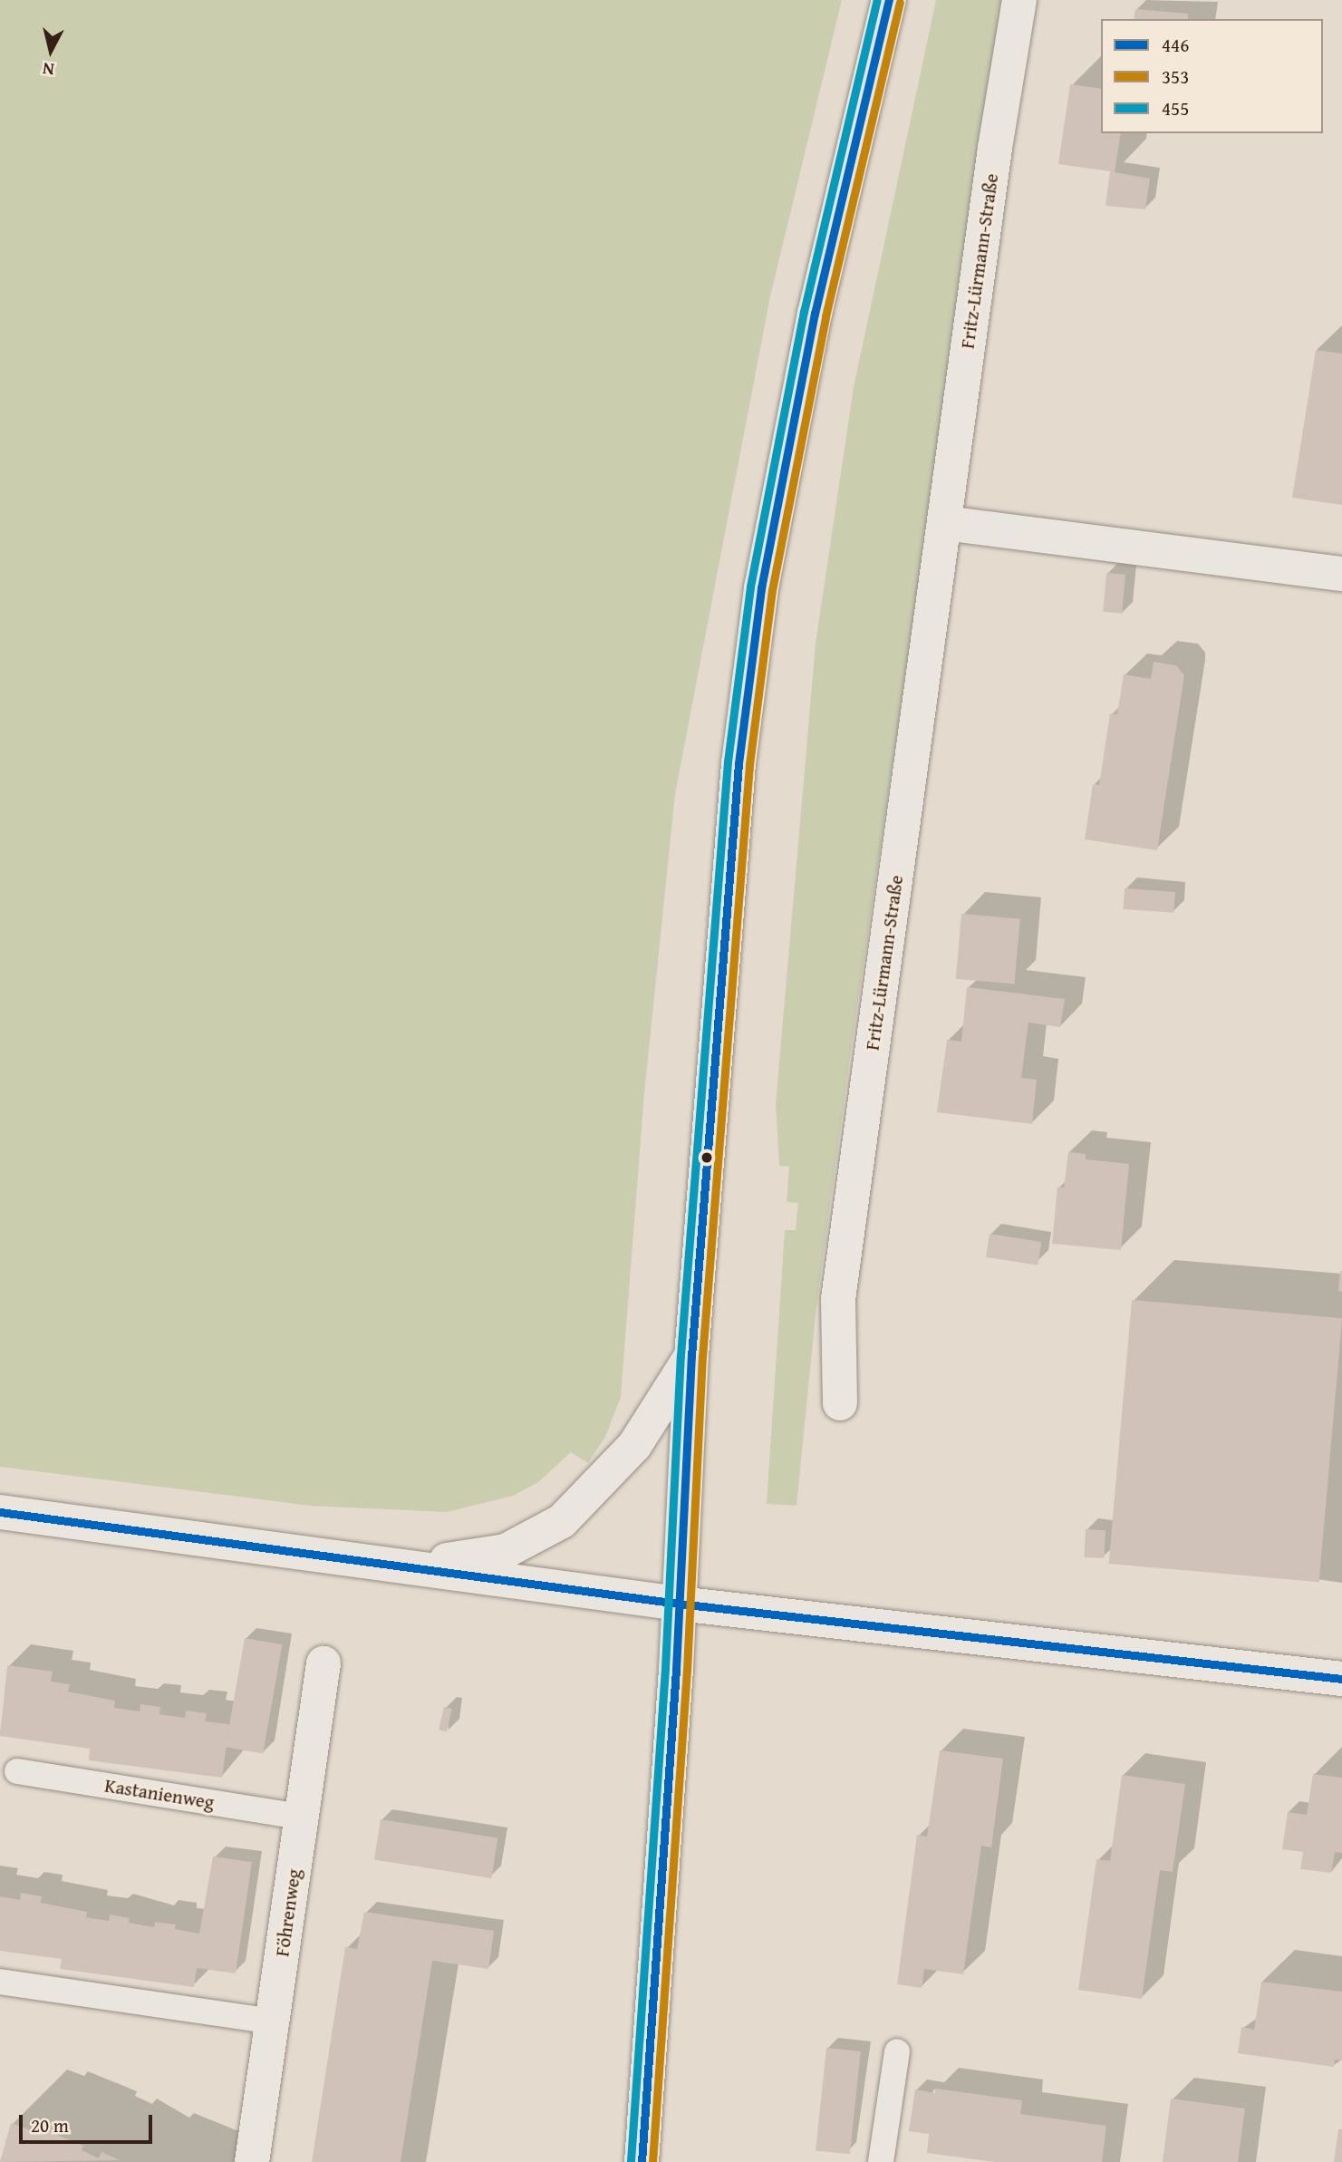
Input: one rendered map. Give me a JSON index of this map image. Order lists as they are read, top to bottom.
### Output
{
  "streets": {
    "main road": ["Fritz-Lürmann-Straße", "Föhrenweg"],
    "lane": ["Kastanienweg"]
  },
  "crossings": [
    ["Kastanienweg", "Föhrenweg"]
  ],
  "lines": ["transit line 446", "transit line 455", "transit line 353"],
  "legend": ["446", "353", "455"],
  "scale_bar": "20 m",
  "north": "bottom"
}
